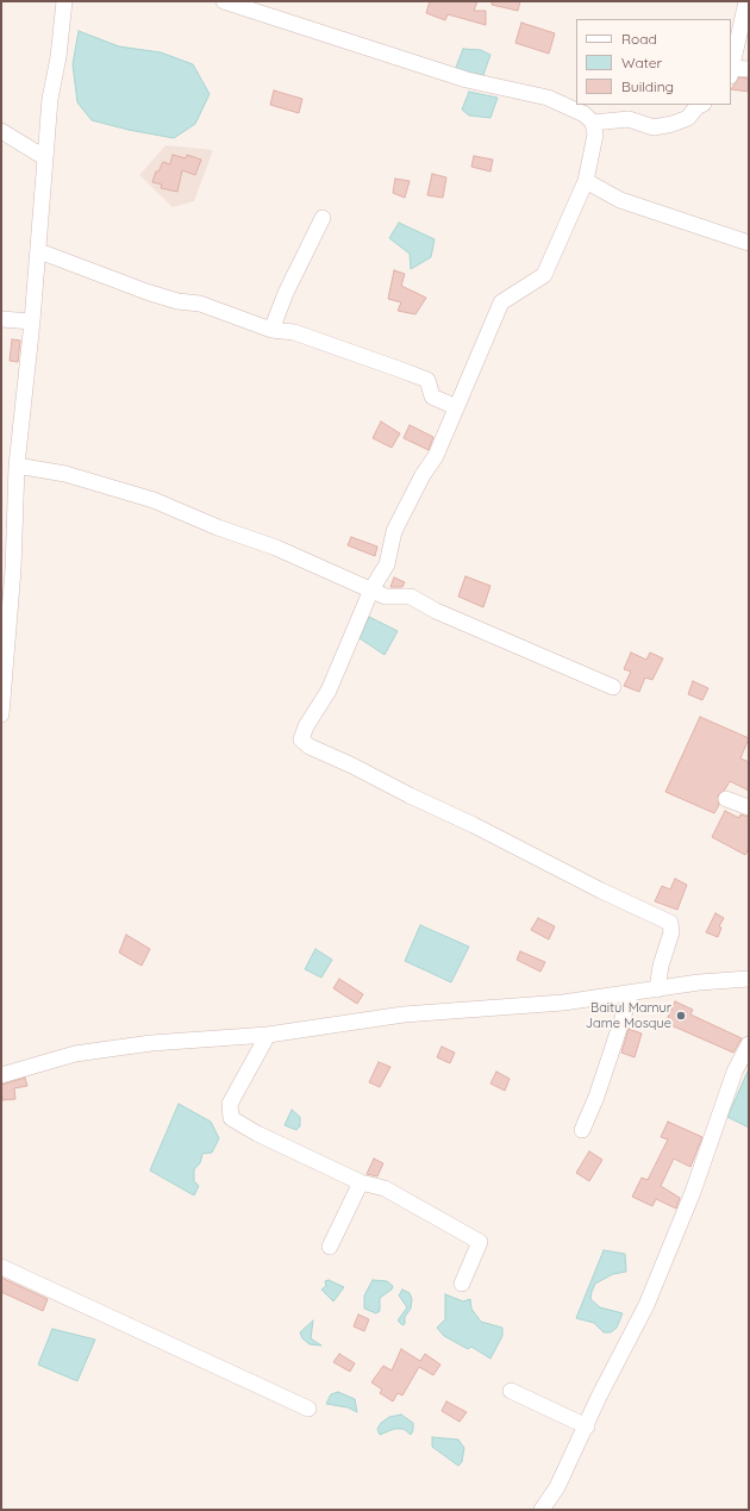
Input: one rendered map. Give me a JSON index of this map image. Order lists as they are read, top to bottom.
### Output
{
  "places": ["Baitul Mamur Jame Mosque"],
  "legend": ["Road", "Water", "Building"]
}
